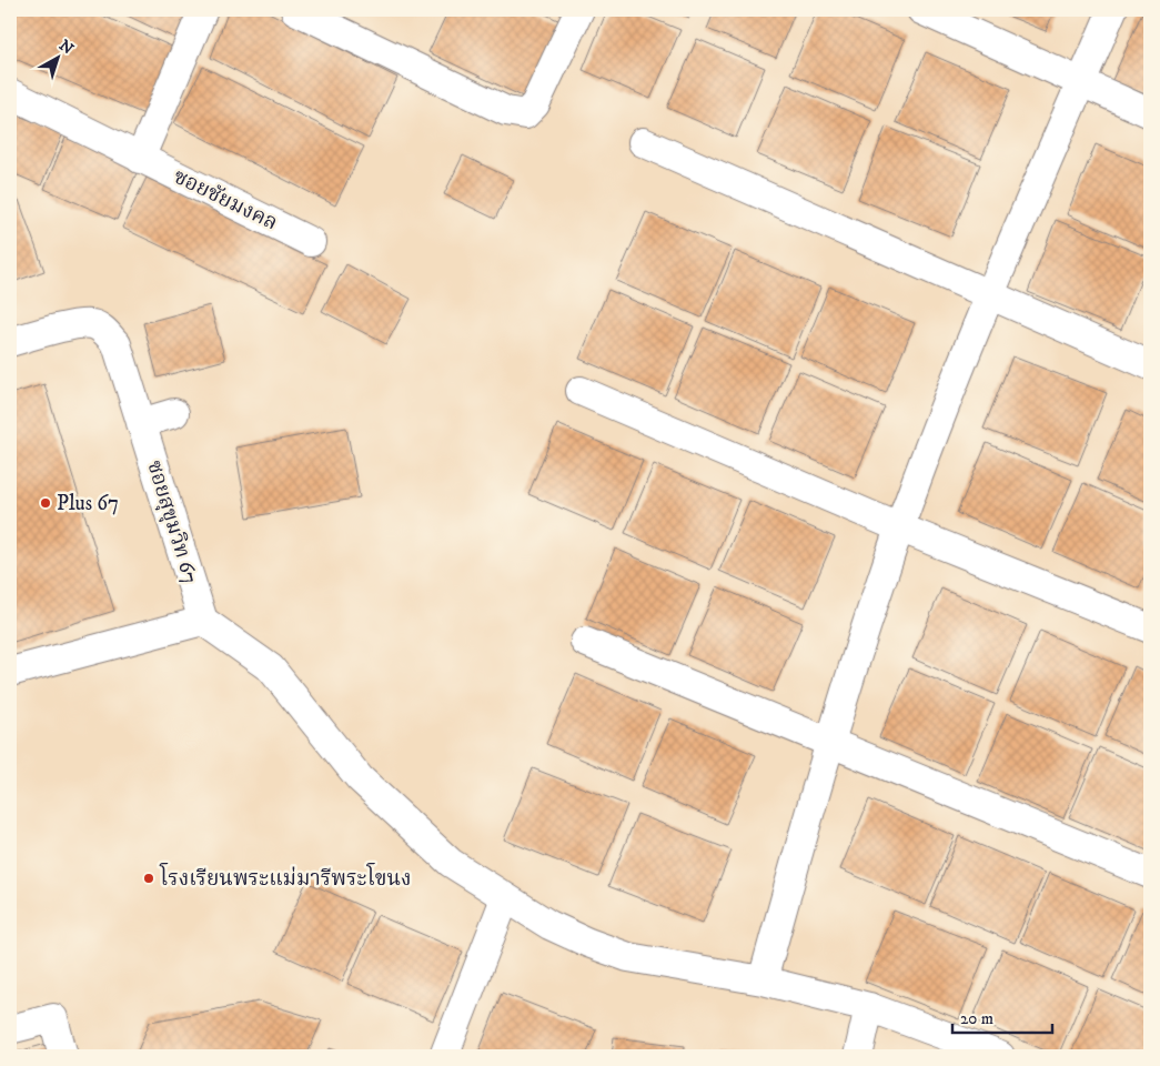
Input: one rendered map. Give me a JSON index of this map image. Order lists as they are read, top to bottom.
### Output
{
  "streets": {
    "street": ["ซอยชัยมงคล", "ซอยสุขุมวิท 67"]
  },
  "places": ["Plus 67", "โรงเรียนพระแม่มารีพระโขนง"],
  "scale_bar": "20 m",
  "north": "top right"
}
